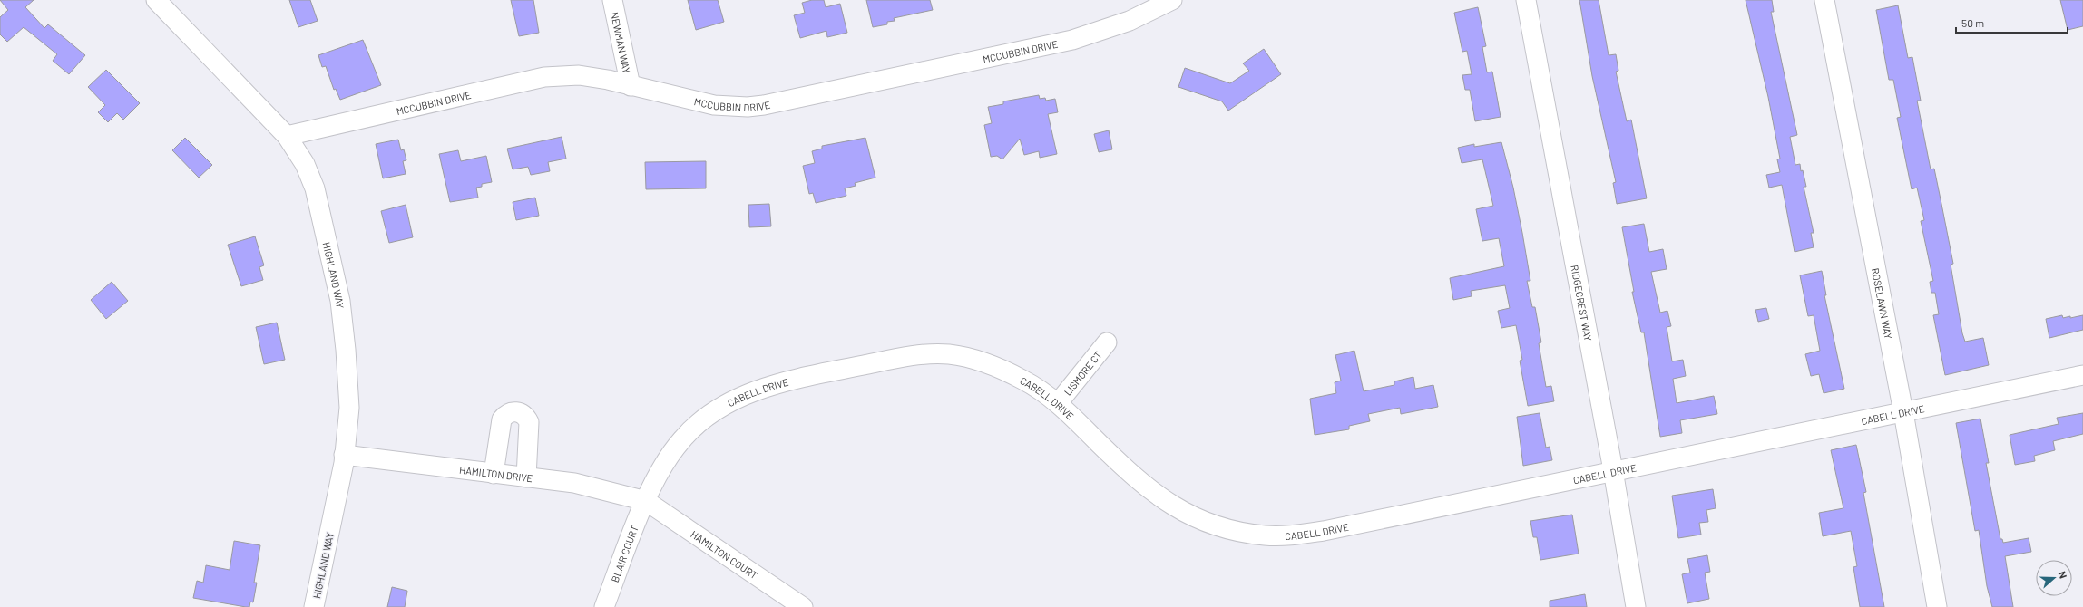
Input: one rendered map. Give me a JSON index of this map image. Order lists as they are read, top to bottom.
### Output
{
  "streets": {
    "street": [
      "NEWMAN WAY",
      "MCCUBBIN DRIVE",
      "HIGHLAND WAY",
      "RIDGECREST WAY",
      "ROSELAWN WAY",
      "LISMORE CT",
      "CABELL DRIVE",
      "HAMILTON DRIVE",
      "BLAIR COURT",
      "HAMILTON COURT"
    ]
  },
  "crossings": [
    ["NEWMAN WAY", "MCCUBBIN DRIVE"],
    ["MCCUBBIN DRIVE", "HIGHLAND WAY"],
    ["HIGHLAND WAY", "HAMILTON DRIVE"],
    ["RIDGECREST WAY", "CABELL DRIVE"],
    ["ROSELAWN WAY", "CABELL DRIVE"],
    ["LISMORE CT", "CABELL DRIVE"],
    ["CABELL DRIVE", "HAMILTON DRIVE"],
    ["CABELL DRIVE", "BLAIR COURT"],
    ["CABELL DRIVE", "HAMILTON COURT"],
    ["HAMILTON DRIVE", "BLAIR COURT"],
    ["HAMILTON DRIVE", "HAMILTON COURT"],
    ["BLAIR COURT", "HAMILTON COURT"]
  ],
  "scale_bar": "50 m",
  "north": "right"
}
